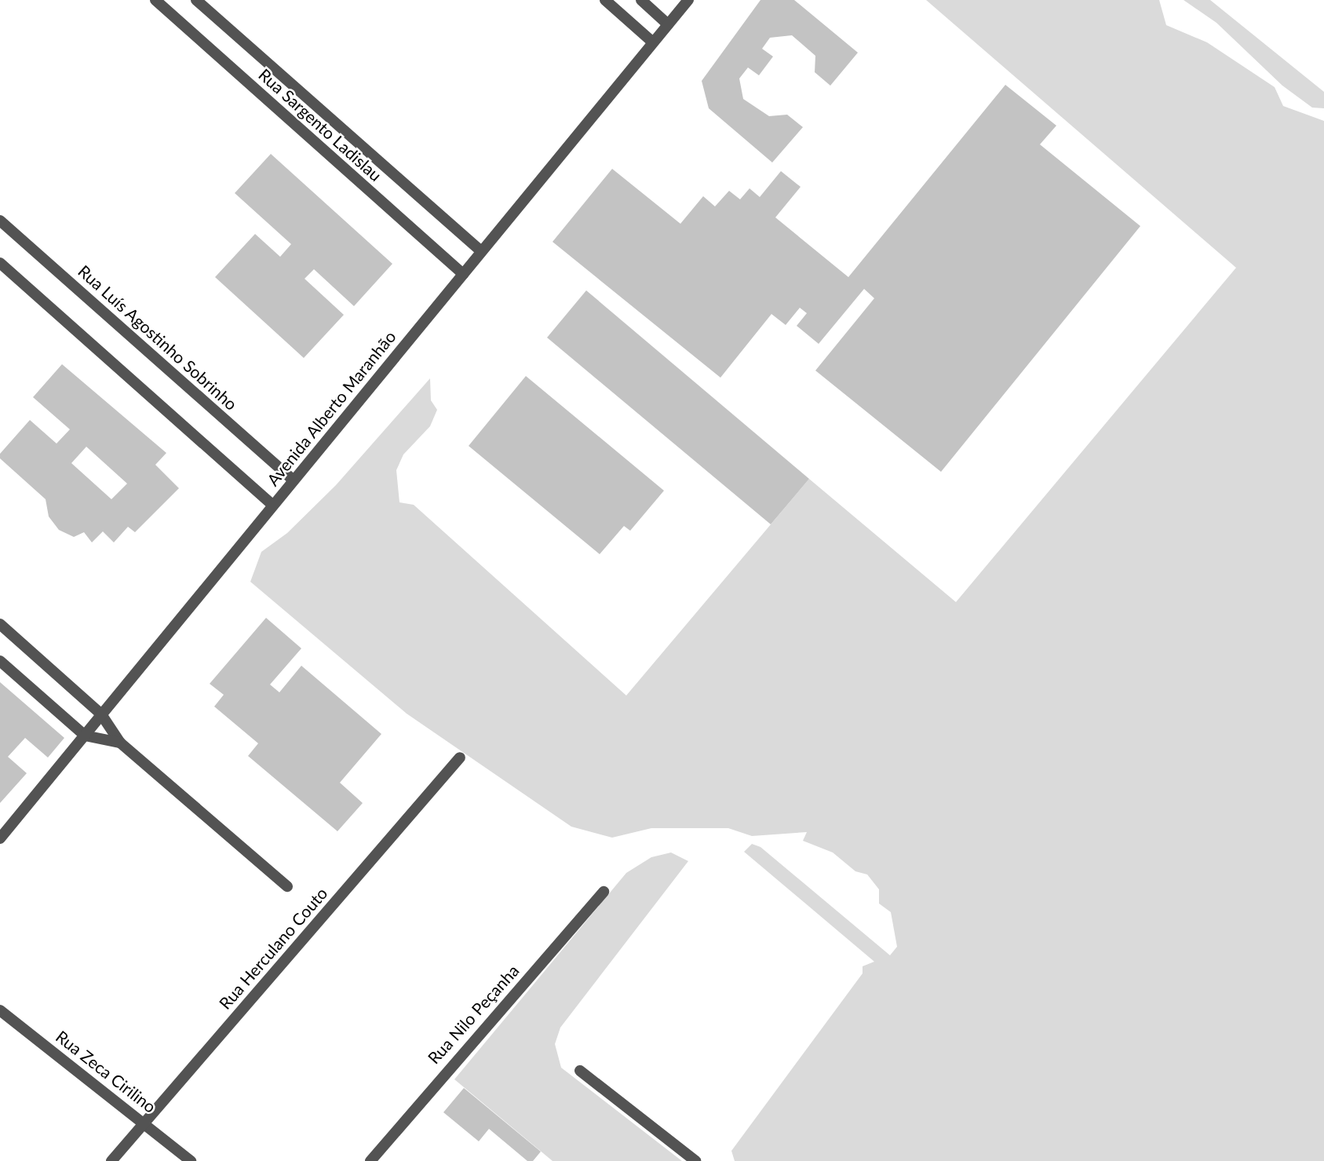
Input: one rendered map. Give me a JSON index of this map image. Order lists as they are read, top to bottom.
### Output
{
  "streets": {
    "street": [
      "Rua Sargento Ladislau",
      "Rua Luís Agostinho Sobrinho",
      "Avenida Alberto Maranhão",
      "Rua Herculano Couto",
      "Rua Nilo Peçanha",
      "Rua Zeca Cirilino"
    ]
  },
  "crossings": [
    ["Rua Sargento Ladislau", "Avenida Alberto Maranhão"],
    ["Rua Luís Agostinho Sobrinho", "Avenida Alberto Maranhão"],
    ["Rua Herculano Couto", "Rua Zeca Cirilino"]
  ]
}
